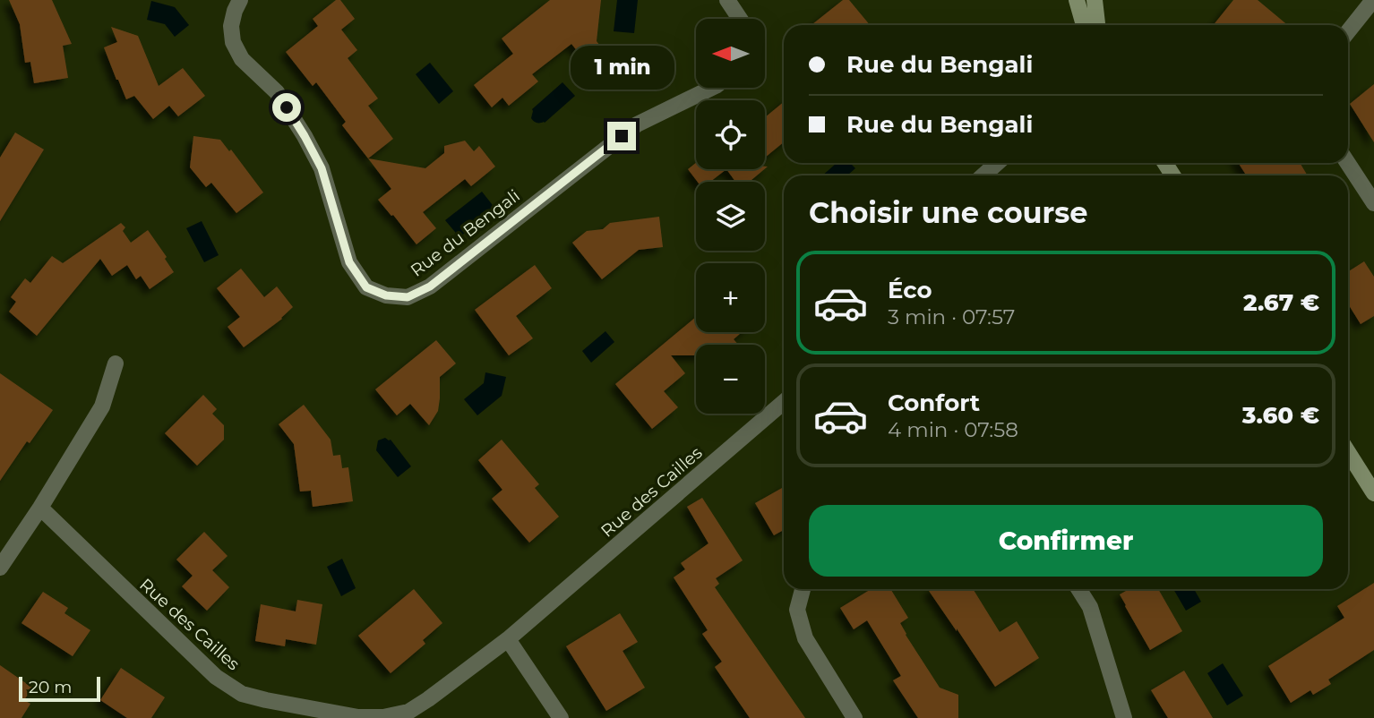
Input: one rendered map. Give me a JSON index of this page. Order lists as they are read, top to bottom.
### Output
{
  "streets": {
    "street": ["Rue du Bengali", "Rue des Cailles"]
  },
  "scale_bar": "20 m",
  "north": "left",
  "page": {
    "map_buttons": ["+", "−"],
    "banner": ["Rue du Bengali", "Rue du Bengali"],
    "bubble": "1 min",
    "heading": "Choisir une course",
    "list": [
      {
        "name": "Éco",
        "note": "3 min · 07:57",
        "value": "2.67 €"
      },
      {
        "name": "Confort",
        "note": "4 min · 07:58",
        "value": "3.60 €"
      }
    ],
    "buttons": "Confirmer",
    "scale": "20 m"
  }
}
